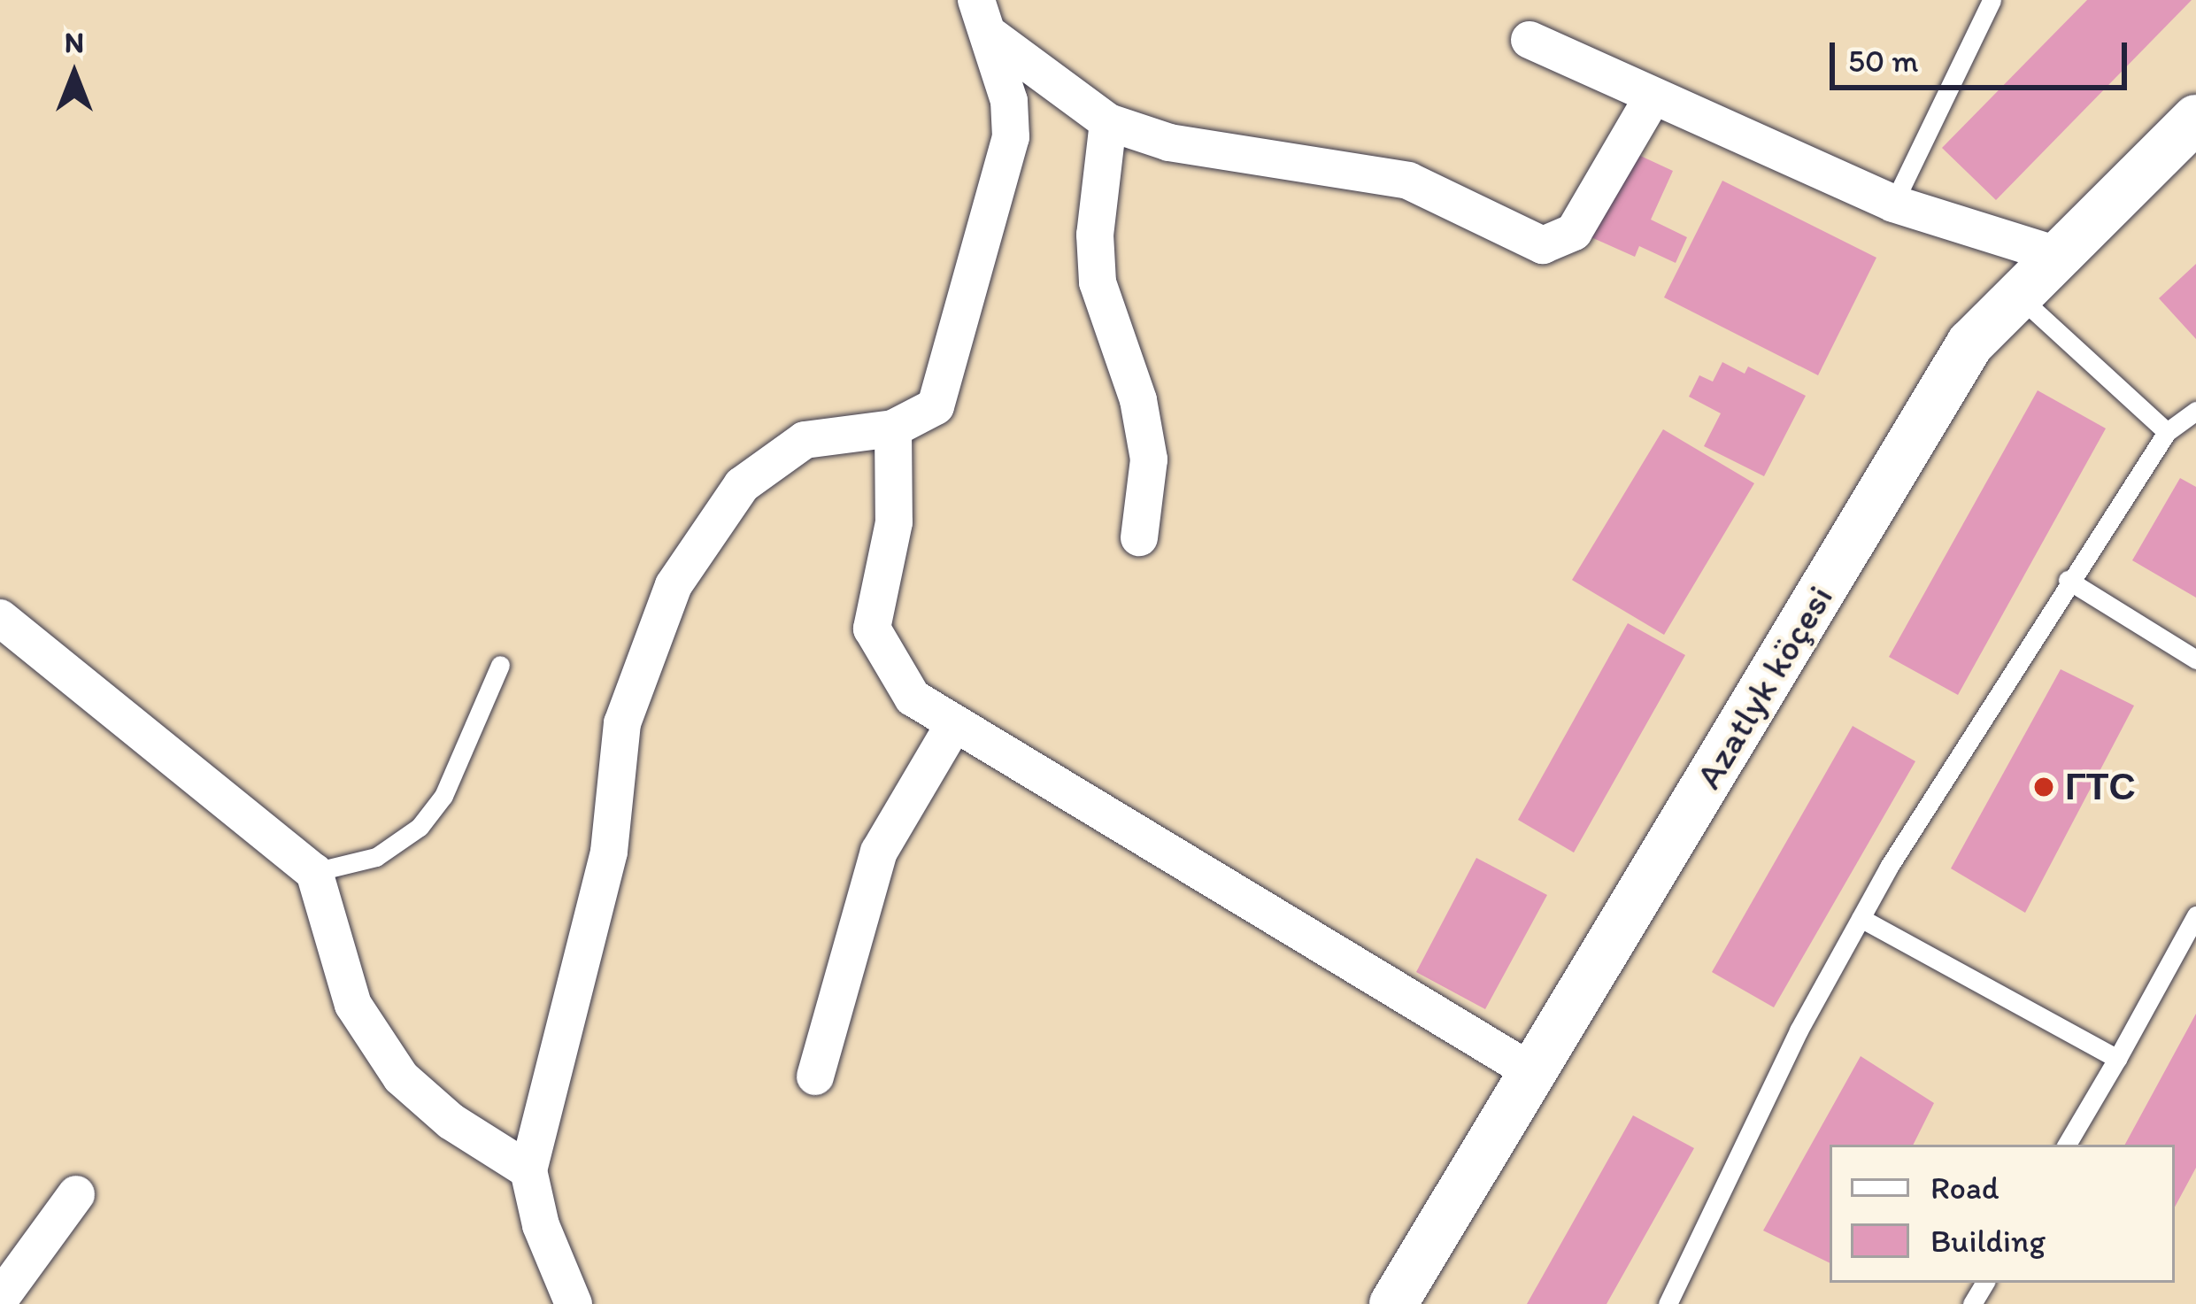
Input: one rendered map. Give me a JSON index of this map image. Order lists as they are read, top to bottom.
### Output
{
  "streets": {
    "street": ["Azatlyk köçesi"]
  },
  "places": ["ГТС"],
  "legend": ["Road", "Building"],
  "scale_bar": "50 m",
  "north": "top"
}
